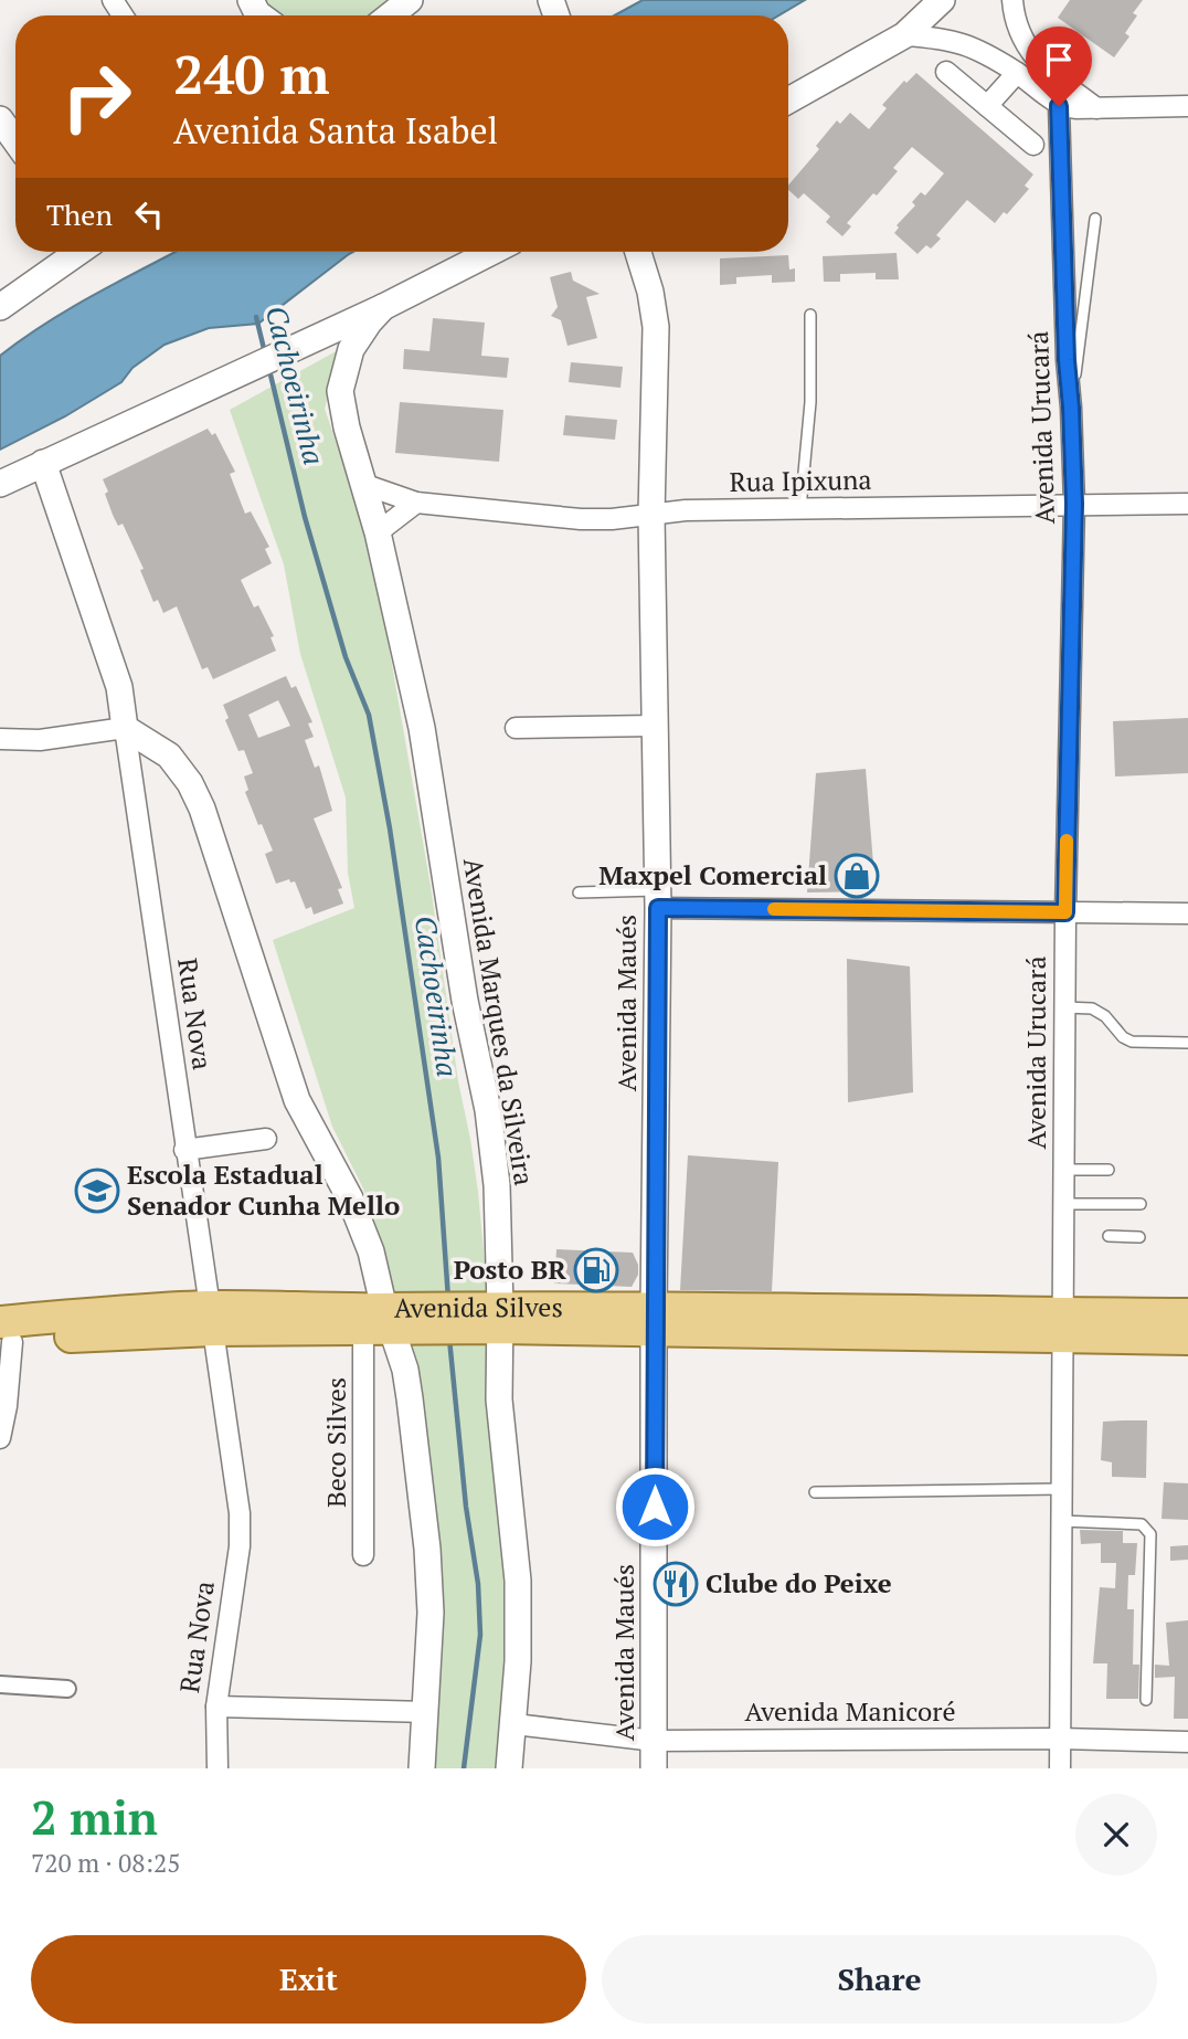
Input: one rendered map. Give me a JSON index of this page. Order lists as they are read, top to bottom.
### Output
{
  "streets": {
    "main road": ["Avenida Silves"],
    "street": [
      "Avenida Urucará",
      "Rua Ipixuna",
      "Avenida Maués",
      "Rua Nova",
      "Avenida Marques da Silveira",
      "Beco Silves",
      "Avenida Manicoré"
    ]
  },
  "crossings": [
    ["Avenida Urucará", "Rua Ipixuna"],
    ["Avenida Urucará", "Avenida Silves"],
    ["Avenida Urucará", "Avenida Manicoré"],
    ["Rua Ipixuna", "Avenida Maués"],
    ["Rua Ipixuna", "Avenida Marques da Silveira"],
    ["Avenida Maués", "Avenida Silves"],
    ["Avenida Maués", "Avenida Manicoré"],
    ["Rua Nova", "Avenida Silves"],
    ["Avenida Marques da Silveira", "Avenida Silves"],
    ["Avenida Marques da Silveira", "Avenida Manicoré"],
    ["Avenida Silves", "Beco Silves"]
  ],
  "water": ["Cachoeirinha"],
  "places": {
    "shop": ["Maxpel Comercial"],
    "school or university": ["Escola Estadual Senador Cunha Mello"],
    "fuel station": ["Posto BR"],
    "restaurant": ["Clube do Peixe"]
  },
  "page": {
    "turn": ["240 m", "Avenida Santa Isabel"],
    "then": "Then",
    "heading": ["2 min", "720 m · 08:25"],
    "buttons": ["Exit", "Share"]
  }
}
